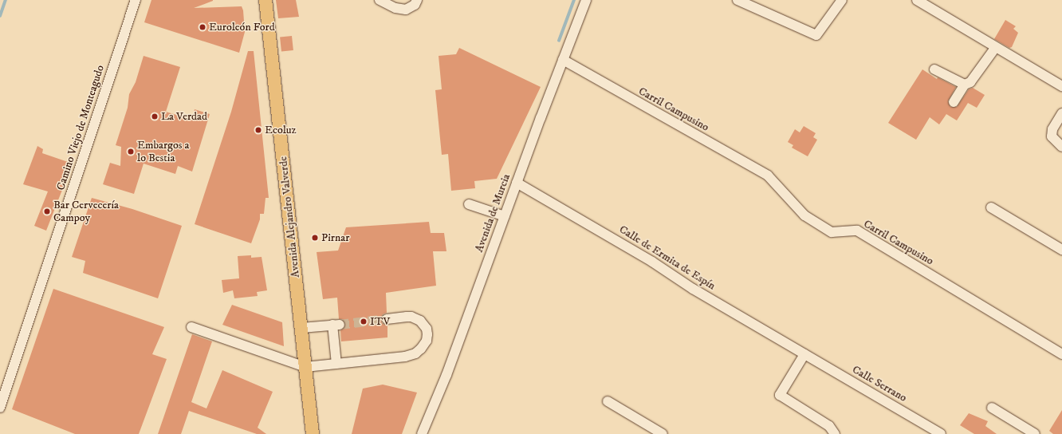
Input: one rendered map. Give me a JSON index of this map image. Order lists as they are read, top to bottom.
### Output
{
  "streets": {
    "main road": ["Avenida Alejandro Valverde"],
    "street": [
      "Carril Campusino",
      "Camino Viejo de Monteagudo",
      "Avenida de Murcia",
      "Calle de Ermita de Espín",
      "Calle Serrano"
    ]
  },
  "crossings": [
    ["Carril Campusino", "Avenida de Murcia"],
    ["Avenida de Murcia", "Calle de Ermita de Espín"],
    ["Calle de Ermita de Espín", "Calle Serrano"]
  ],
  "places": [
    "Euroleón Ford",
    "La Verdad",
    "Ecoluz",
    "Embargos a lo Bestia",
    "Bar Cervecería Campoy",
    "Pirnar",
    "ITV"
  ]
}
